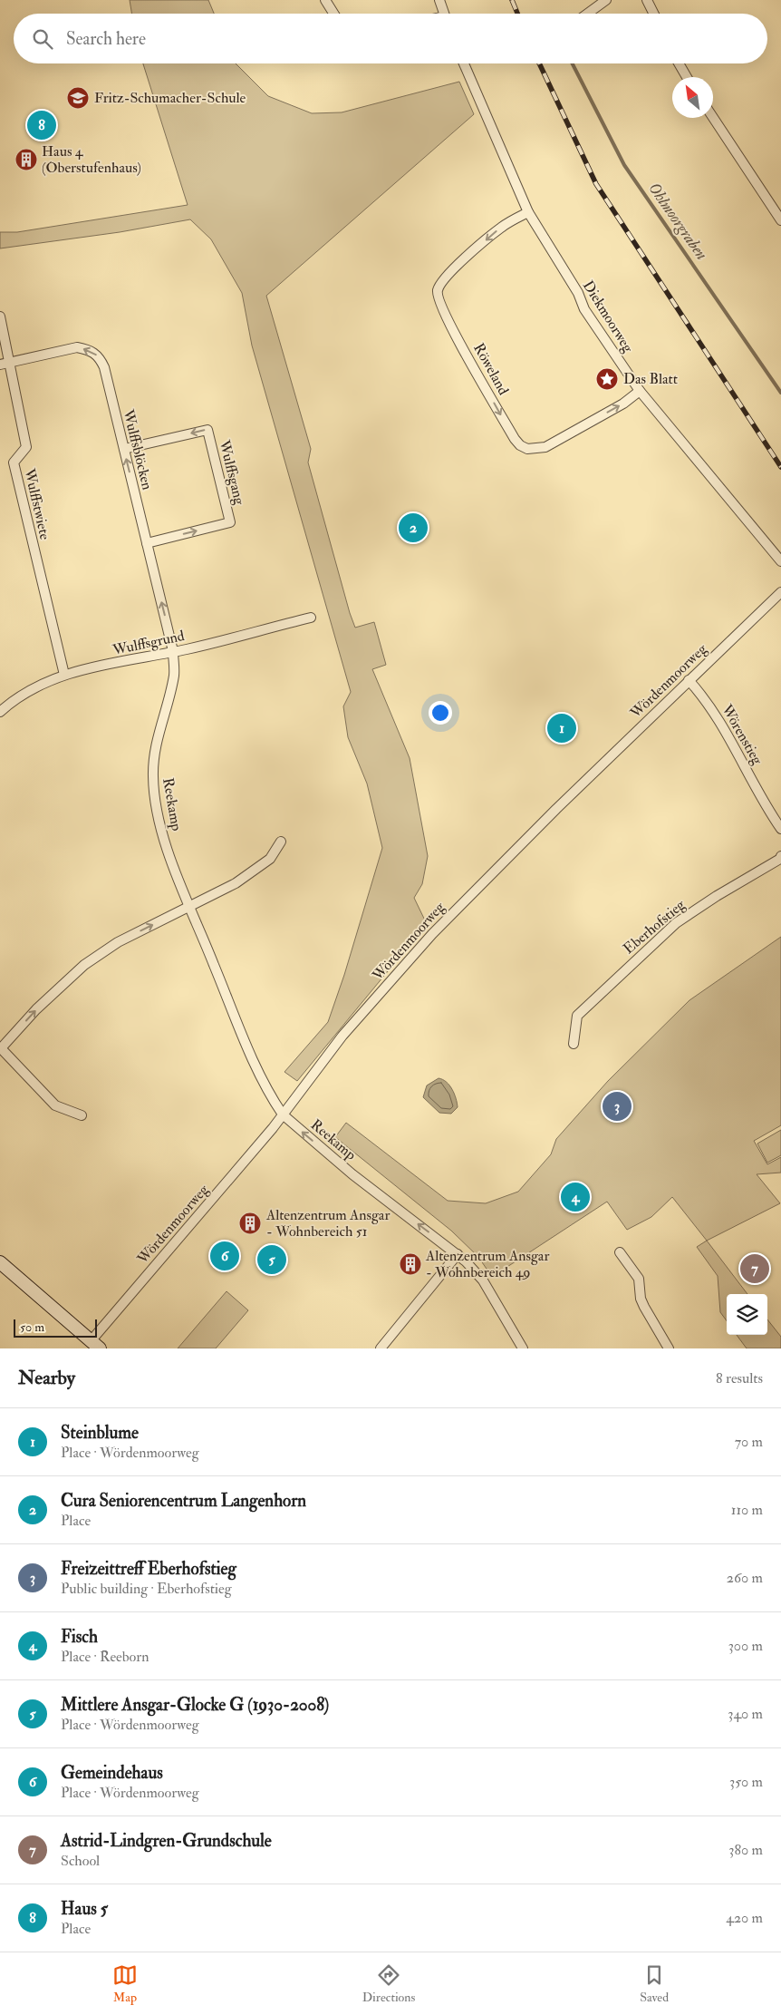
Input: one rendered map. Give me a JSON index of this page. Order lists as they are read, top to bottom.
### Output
{
  "streets": {
    "street": [
      "Diekmoorweg",
      "Röweland",
      "Wulffsblöcken",
      "Wulffsgang",
      "Wulffstwiete",
      "Wulffsgrund",
      "Wördenmoorweg",
      "Wörenstieg",
      "Reekamp",
      "Eberhofstieg"
    ]
  },
  "crossings": [
    ["Diekmoorweg", "Röweland"],
    ["Wulffsblöcken", "Wulffsgang"],
    ["Wulffsblöcken", "Wulffstwiete"],
    ["Wulffsblöcken", "Wulffsgrund"],
    ["Wulffsblöcken", "Reekamp"],
    ["Wulffstwiete", "Wulffsgrund"],
    ["Wulffsgrund", "Reekamp"],
    ["Wördenmoorweg", "Wörenstieg"],
    ["Wördenmoorweg", "Reekamp"]
  ],
  "one_way": ["Wulffsblöcken"],
  "water": ["Ohlmoorgraben"],
  "places": {
    "school or university": ["Fritz-Schumacher-Schule"],
    "building": ["Haus 4 (Oberstufenhaus)", "Altenzentrum Ansgar - Wohnbereich 51", "Altenzentrum Ansgar - Wohnbereich 49"],
    "place": ["Das Blatt"]
  },
  "scale_bar": "50 m",
  "north": "top left",
  "page": {
    "search": "Search here",
    "pins": [
      "8",
      "2",
      "1",
      "3",
      "4",
      "6",
      "5",
      "7"
    ],
    "scale": "50 m",
    "heading": ["Nearby", "8 results"],
    "list": [
      {
        "mark": "1",
        "name": "Steinblume",
        "note": "Place · Wördenmoorweg",
        "value": "70 m"
      },
      {
        "mark": "2",
        "name": "Cura Seniorencentrum Langenhorn",
        "note": "Place",
        "value": "110 m"
      },
      {
        "mark": "3",
        "name": "Freizeittreff Eberhofstieg",
        "note": "Public building · Eberhofstieg",
        "value": "260 m"
      },
      {
        "mark": "4",
        "name": "Fisch",
        "note": "Place · Reeborn",
        "value": "300 m"
      },
      {
        "mark": "5",
        "name": "Mittlere Ansgar-Glocke G (1930-2008)",
        "note": "Place · Wördenmoorweg",
        "value": "340 m"
      },
      {
        "mark": "6",
        "name": "Gemeindehaus",
        "note": "Place · Wördenmoorweg",
        "value": "350 m"
      },
      {
        "mark": "7",
        "name": "Astrid-Lindgren-Grundschule",
        "note": "School",
        "value": "380 m"
      },
      {
        "mark": "8",
        "name": "Haus 5",
        "note": "Place",
        "value": "420 m"
      }
    ],
    "nav": ["Map", "Directions", "Saved"]
  }
}
